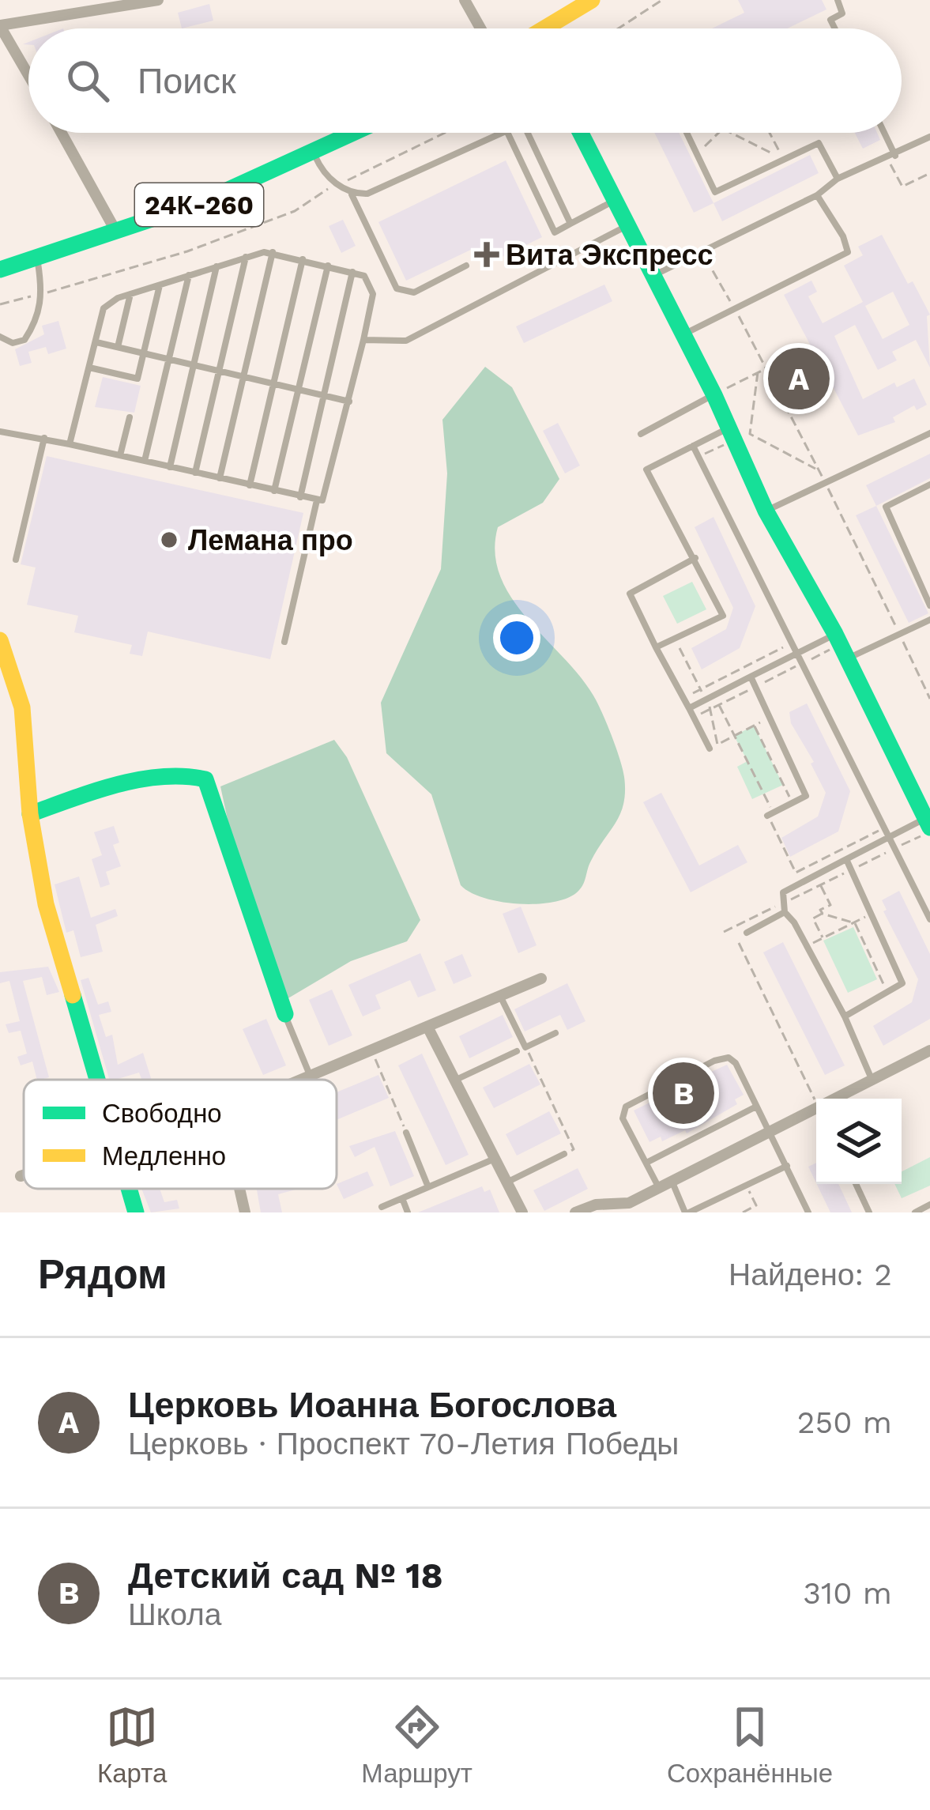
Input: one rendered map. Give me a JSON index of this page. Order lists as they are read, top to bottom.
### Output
{
  "streets": {
    "street": ["24К-260"]
  },
  "places": {
    "health": ["Вита Экспресс"],
    "other": ["Лемана про"]
  },
  "legend": ["Свободно", "Медленно"],
  "page": {
    "search": "Поиск",
    "pins": ["A", "B"],
    "heading": ["Рядом", "Найдено: 2"],
    "list": [
      {
        "mark": "A",
        "name": "Церковь Иоанна Богослова",
        "note": "Церковь · Проспект 70-Летия Победы",
        "value": "250 m"
      },
      {
        "mark": "B",
        "name": "Детский сад № 18",
        "note": "Школа",
        "value": "310 m"
      }
    ],
    "nav": ["Карта", "Маршрут", "Сохранённые"]
  }
}
